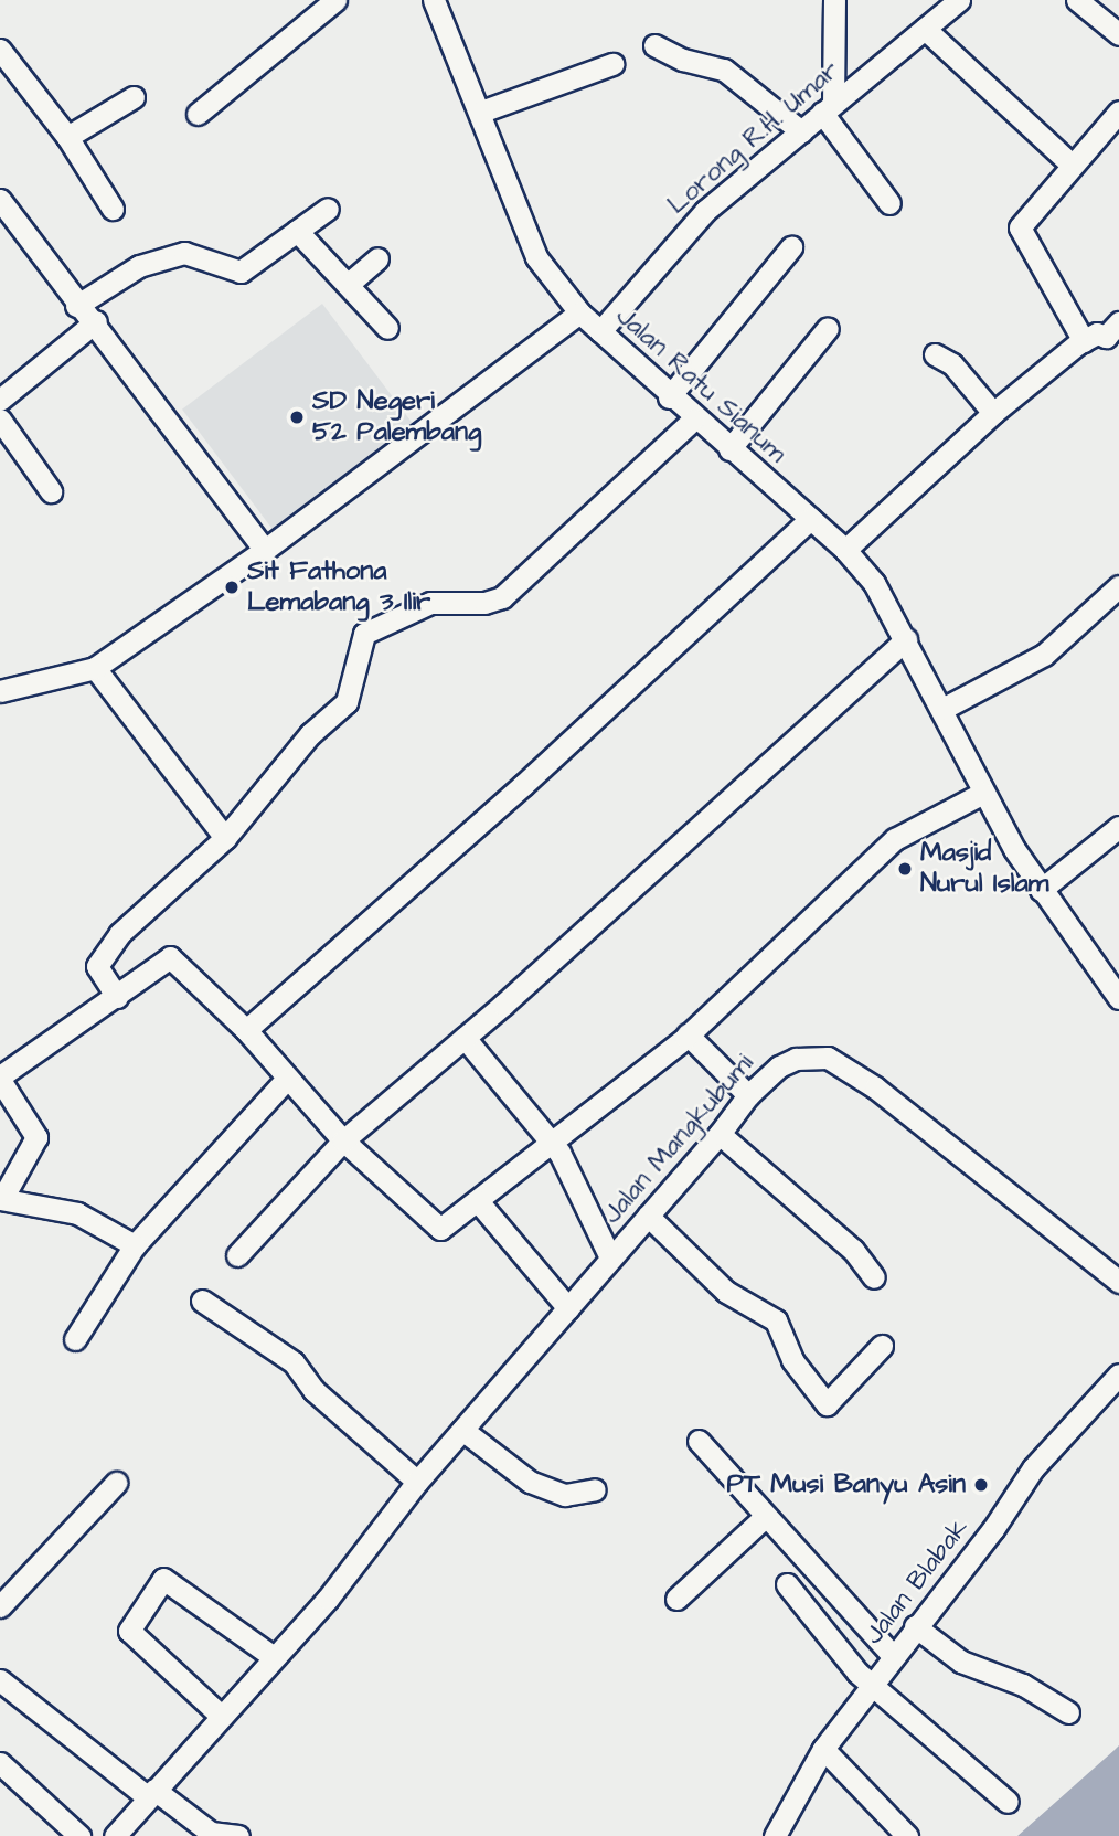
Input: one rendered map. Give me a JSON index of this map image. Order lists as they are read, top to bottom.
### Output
{
  "streets": {
    "street": [
      "Lorong R.H. Umar",
      "Jalan Ratu Sianum",
      "Jalan Mangkubumi",
      "Jalan Blabak"
    ]
  },
  "crossings": [
    ["Lorong R.H. Umar", "Jalan Ratu Sianum"]
  ],
  "places": [
    "SD Negeri 52 Palembang",
    "Sit Fathona Lemabang 3 Ilir",
    "Masjid Nurul Islam",
    "PT Musi Banyu Asin"
  ]
}
